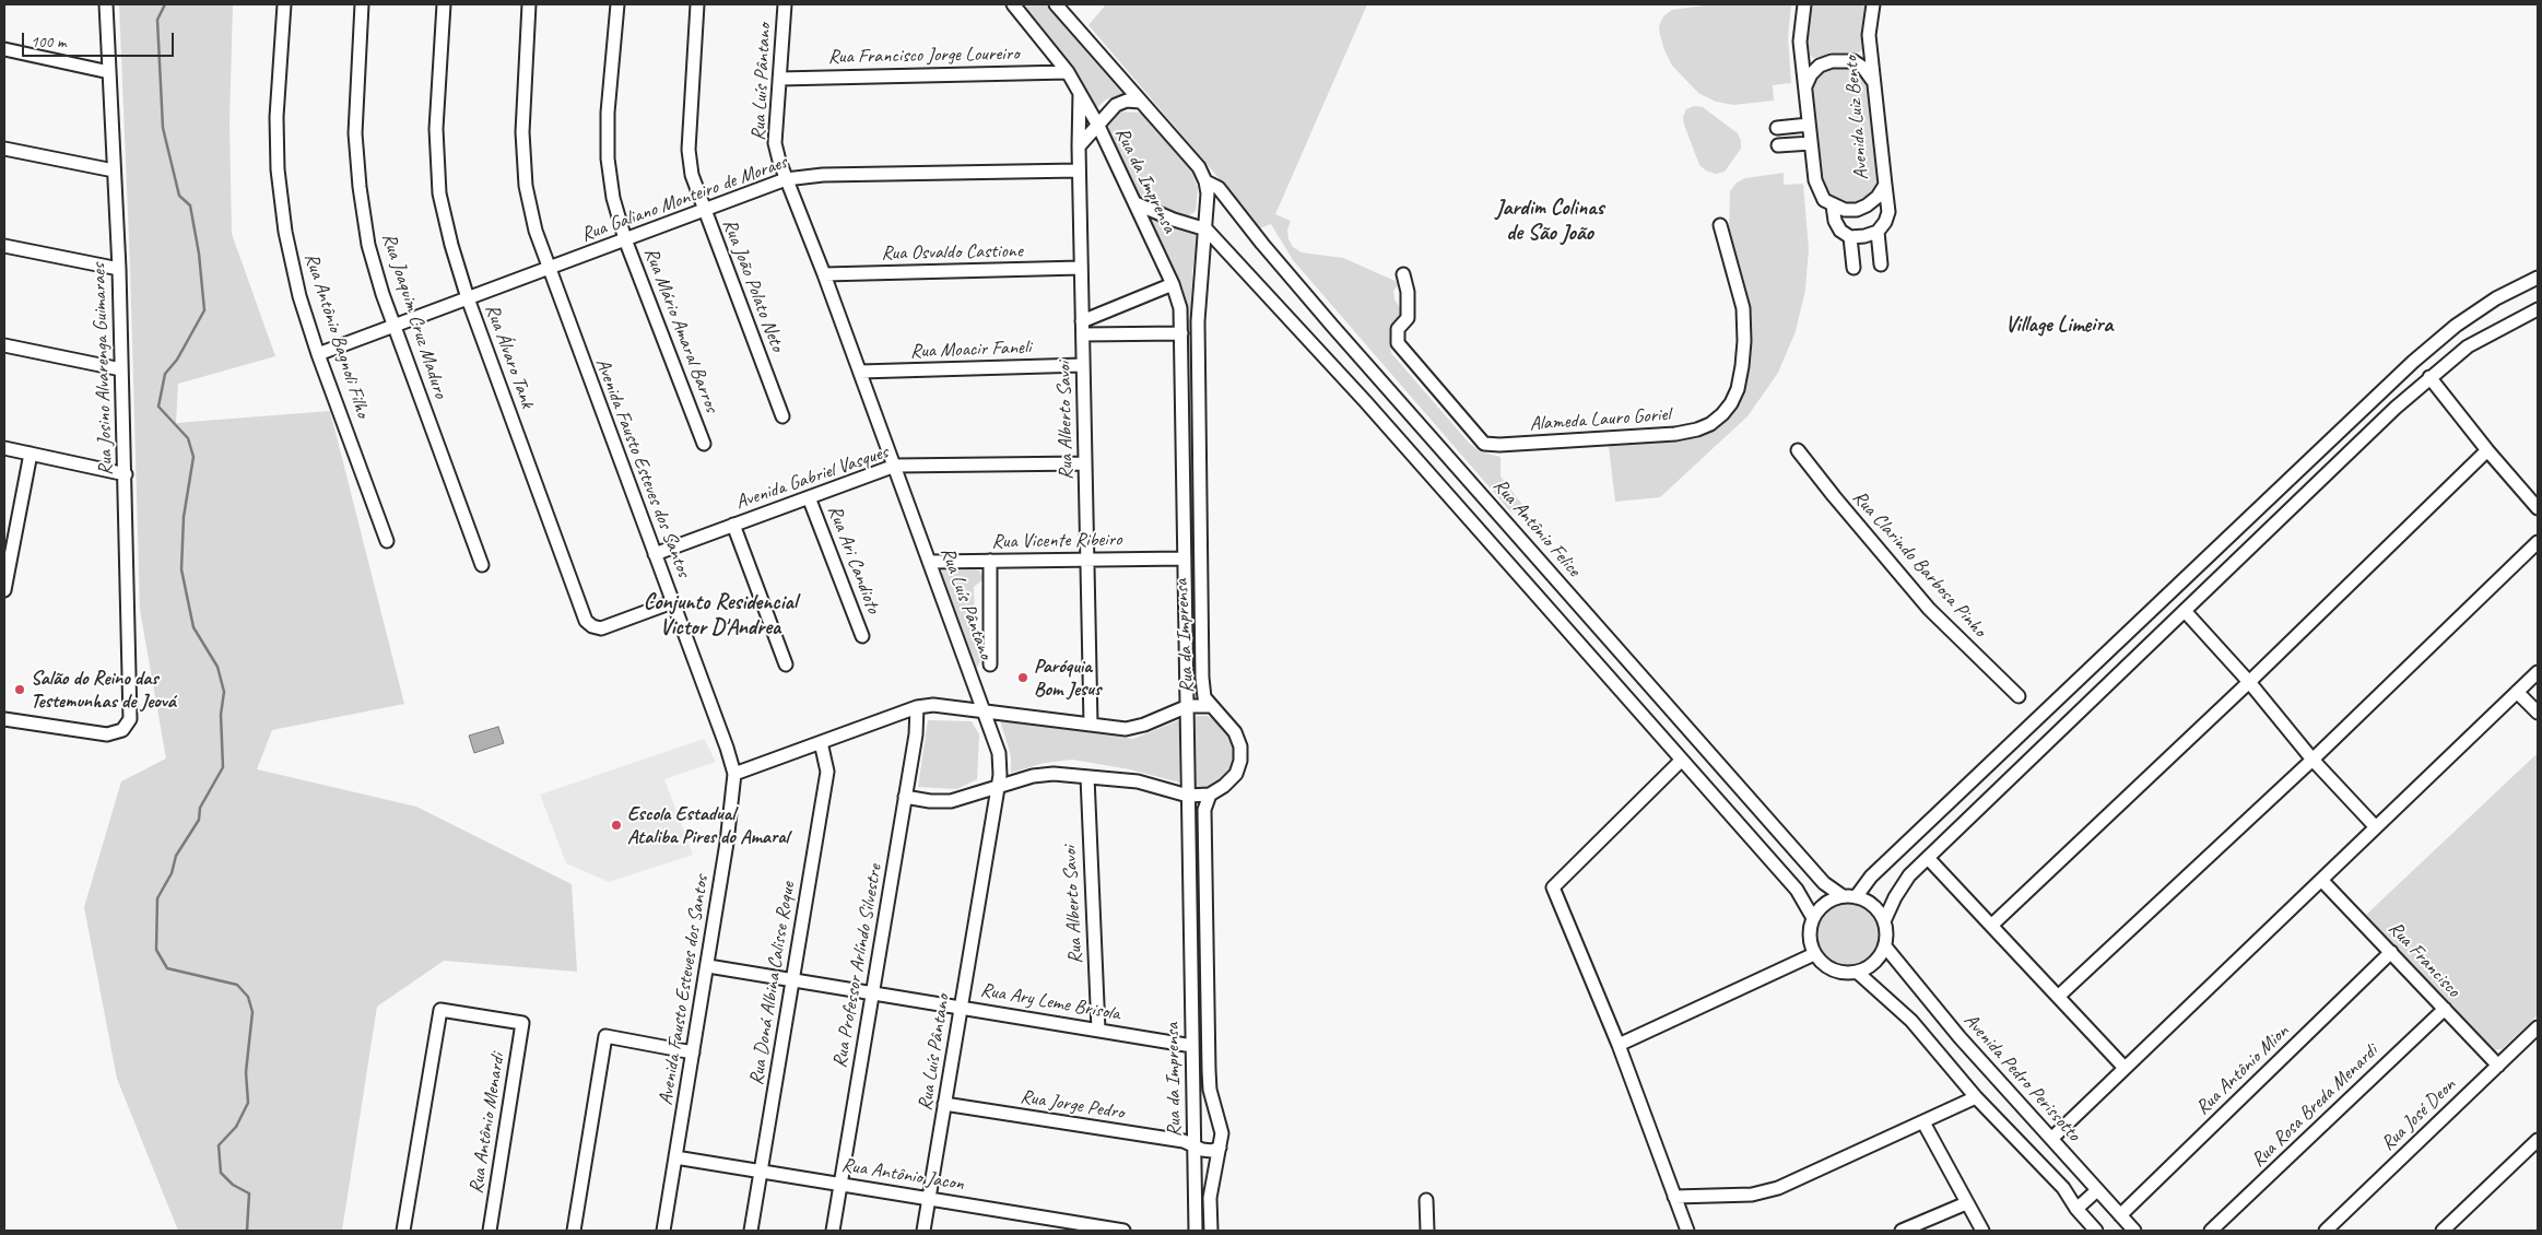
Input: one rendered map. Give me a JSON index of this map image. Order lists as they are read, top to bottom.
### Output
{
  "streets": {
    "street": [
      "Rua Francisco Jorge Loureiro",
      "Rua Luís Pântano",
      "Avenida Luiz Bento",
      "Rua da Imprensa",
      "Rua Galiano Monteiro de Moraes",
      "Rua Osvaldo Castione",
      "Rua João Polato Neto",
      "Rua Joaquim Cruz Maduro",
      "Rua Mário Amaral Barros",
      "Rua Antônio Bagnoli Filho",
      "Rua Moacir Faneli",
      "Rua Álvaro Tank",
      "Rua Josino Alvarenga Guimaraes",
      "Alameda Lauro Goriel",
      "Rua Alberto Savoi",
      "Avenida Fausto Esteves dos Santos",
      "Avenida Gabriel Vasques",
      "Rua Antônio Felice",
      "Rua Vicente Ribeiro",
      "Rua Ari Candioto",
      "Rua Clarindo Barbosa Pinho",
      "Rua Francisco",
      "Rua Professor Arlíndo Silvestre",
      "Rua Doná Albina Calisse Roque",
      "Rua Ary Leme Brisola",
      "Rua Antônio Mion",
      "Avenida Pedro Perissotto",
      "Rua Jorge Pedro",
      "Rua Rosa Breda Menardi",
      "Rua José Deon",
      "Rua Antônio Menardi",
      "Rua Antônio Jacon"
    ]
  },
  "crossings": [
    ["Rua Francisco Jorge Loureiro", "Rua Luís Pântano"],
    ["Rua Francisco Jorge Loureiro", "Rua da Imprensa"],
    ["Rua Luís Pântano", "Rua Galiano Monteiro de Moraes"],
    ["Rua Luís Pântano", "Rua Osvaldo Castione"],
    ["Rua Luís Pântano", "Rua Moacir Faneli"],
    ["Rua Luís Pântano", "Avenida Gabriel Vasques"],
    ["Rua Luís Pântano", "Rua Vicente Ribeiro"],
    ["Rua Luís Pântano", "Rua Ary Leme Brisola"],
    ["Rua Luís Pântano", "Rua Jorge Pedro"],
    ["Rua Luís Pântano", "Rua Antônio Jacon"],
    ["Rua da Imprensa", "Rua Alberto Savoi"],
    ["Rua da Imprensa", "Rua Antônio Felice"],
    ["Rua da Imprensa", "Rua Vicente Ribeiro"],
    ["Rua da Imprensa", "Rua Ary Leme Brisola"],
    ["Rua da Imprensa", "Rua Jorge Pedro"],
    ["Rua Galiano Monteiro de Moraes", "Rua João Polato Neto"],
    ["Rua Galiano Monteiro de Moraes", "Rua Joaquim Cruz Maduro"],
    ["Rua Galiano Monteiro de Moraes", "Rua Mário Amaral Barros"],
    ["Rua Galiano Monteiro de Moraes", "Rua Antônio Bagnoli Filho"],
    ["Rua Galiano Monteiro de Moraes", "Rua Álvaro Tank"],
    ["Rua Galiano Monteiro de Moraes", "Rua Alberto Savoi"],
    ["Rua Galiano Monteiro de Moraes", "Avenida Fausto Esteves dos Santos"],
    ["Rua Osvaldo Castione", "Rua Alberto Savoi"],
    ["Rua Moacir Faneli", "Rua Alberto Savoi"],
    ["Rua Álvaro Tank", "Avenida Fausto Esteves dos Santos"],
    ["Rua Alberto Savoi", "Avenida Gabriel Vasques"],
    ["Rua Alberto Savoi", "Rua Vicente Ribeiro"],
    ["Rua Alberto Savoi", "Rua Ary Leme Brisola"],
    ["Avenida Fausto Esteves dos Santos", "Avenida Gabriel Vasques"],
    ["Avenida Fausto Esteves dos Santos", "Rua Ary Leme Brisola"],
    ["Avenida Fausto Esteves dos Santos", "Rua Antônio Jacon"],
    ["Avenida Gabriel Vasques", "Rua Ari Candioto"],
    ["Rua Antônio Felice", "Avenida Pedro Perissotto"],
    ["Rua Francisco", "Rua Antônio Mion"],
    ["Rua Francisco", "Rua Rosa Breda Menardi"],
    ["Rua Francisco", "Rua José Deon"],
    ["Rua Professor Arlíndo Silvestre", "Rua Ary Leme Brisola"],
    ["Rua Professor Arlíndo Silvestre", "Rua Antônio Jacon"],
    ["Rua Doná Albina Calisse Roque", "Rua Ary Leme Brisola"],
    ["Rua Doná Albina Calisse Roque", "Rua Antônio Jacon"],
    ["Rua Antônio Mion", "Avenida Pedro Perissotto"]
  ],
  "districts": ["Jardim Colinas de São João", "Village Limeira", "Conjunto Residencial Victor D'Andrea"],
  "places": ["Paróquia Bom Jesus", "Salão do Reino das Testemunhas de Jeová", "Escola Estadual Ataliba Pires do Amaral"],
  "scale_bar": "100 m"
}
